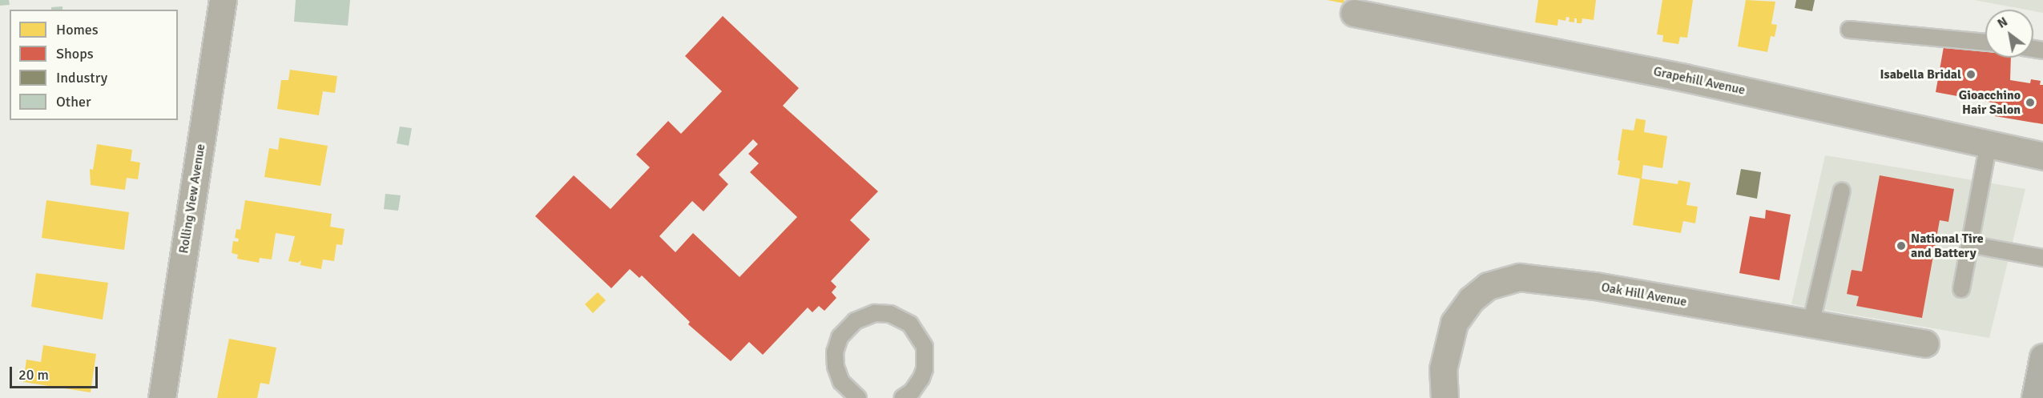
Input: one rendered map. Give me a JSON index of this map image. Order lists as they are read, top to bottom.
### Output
{
  "streets": {
    "street": ["Grapehill Avenue", "Rolling View Avenue", "Oak Hill Avenue"]
  },
  "places": ["Isabella Bridal", "Gioacchino Hair Salon", "National Tire and Battery"],
  "legend": [
    "Homes",
    "Shops",
    "Industry",
    "Other"
  ],
  "scale_bar": "20 m",
  "north": "top left"
}
